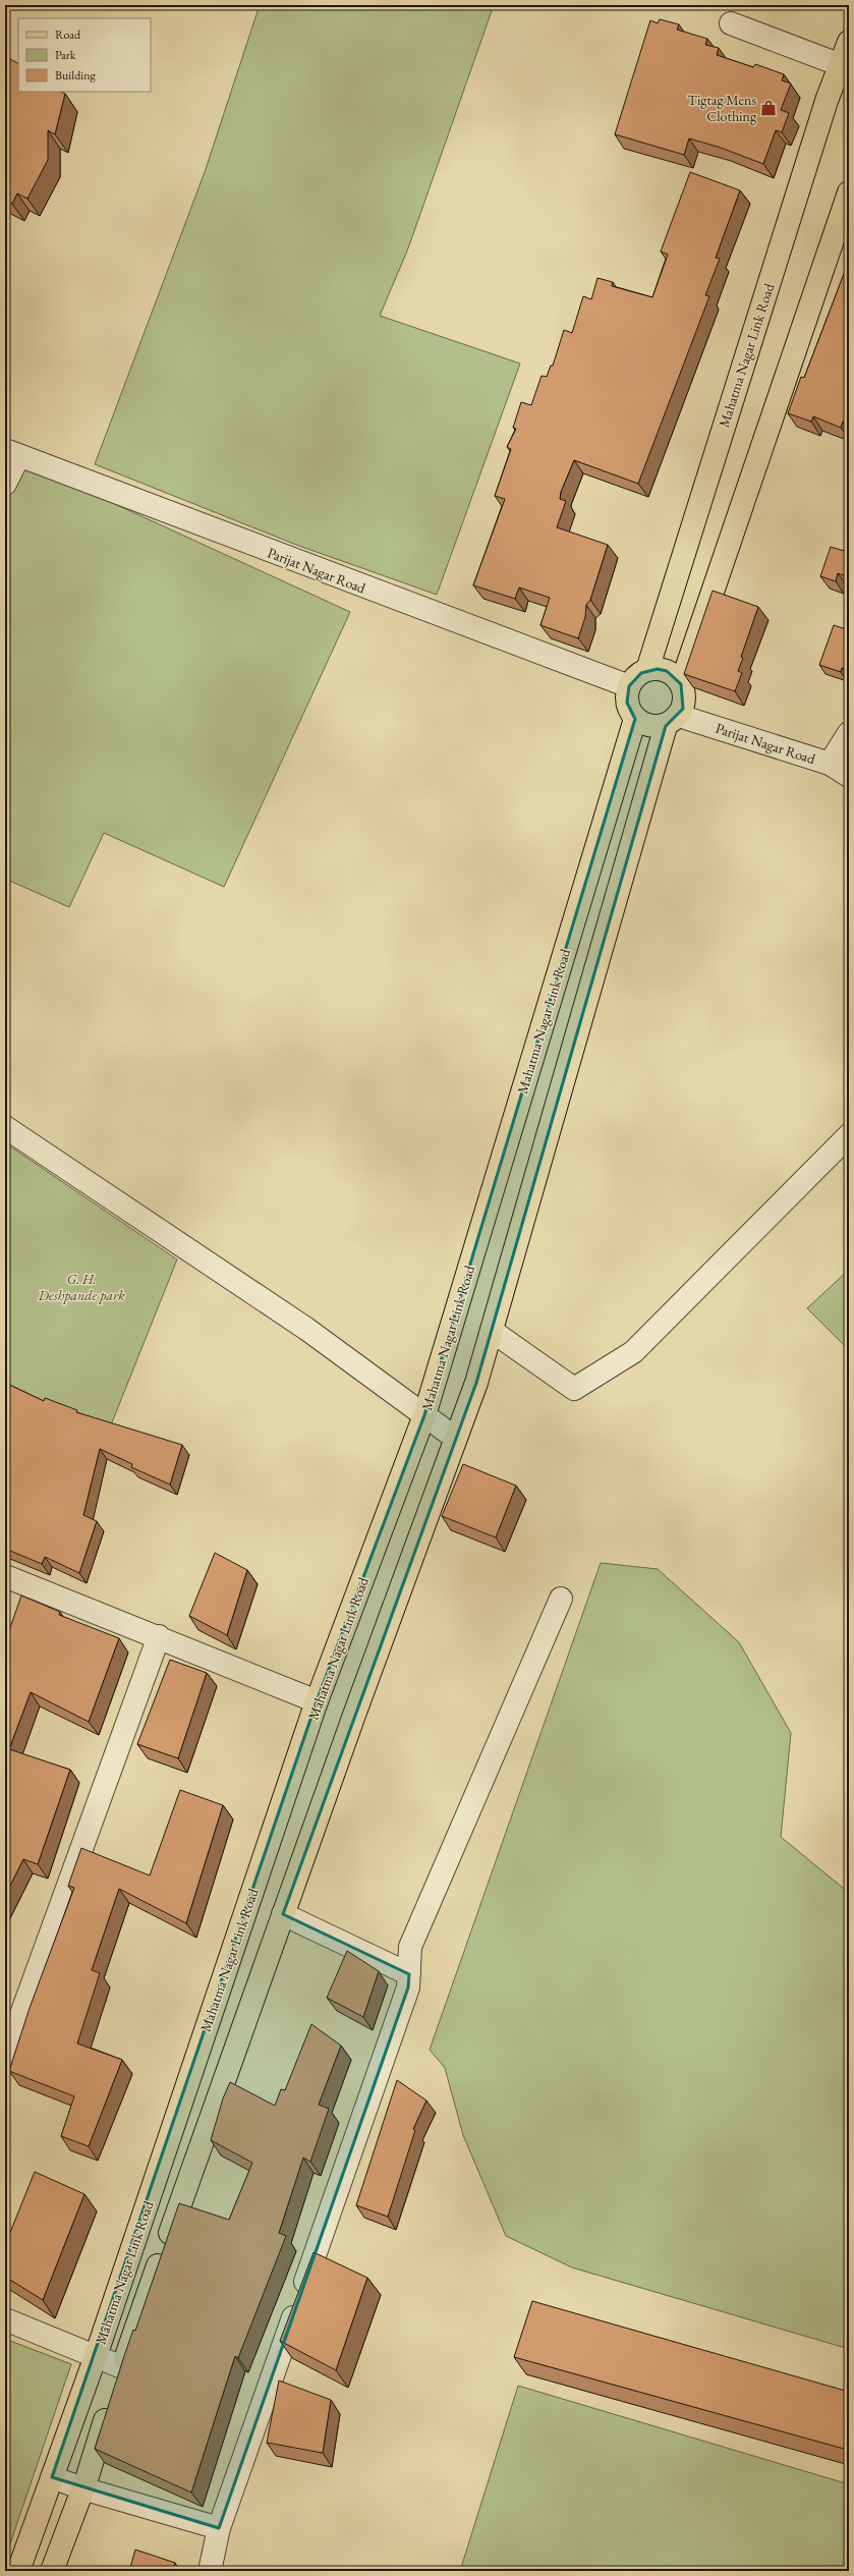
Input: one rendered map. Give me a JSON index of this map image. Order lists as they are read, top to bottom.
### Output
{
  "streets": {
    "main road": ["Mahatma Nagar Link Road"],
    "street": ["Parijat Nagar Road"]
  },
  "crossings": [
    ["Mahatma Nagar Link Road", "Parijat Nagar Road"]
  ],
  "parks": ["G. H. Deshpande park"],
  "places": {
    "shop": ["Tigtag Mens Clothing"]
  },
  "legend": ["Road", "Park", "Building"]
}
